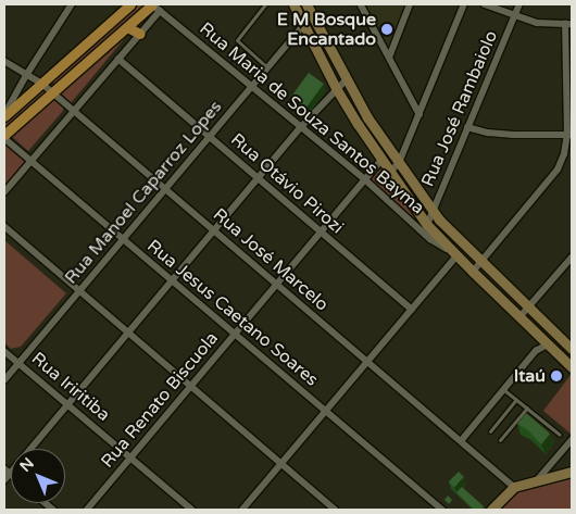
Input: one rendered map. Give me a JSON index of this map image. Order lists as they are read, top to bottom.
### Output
{
  "streets": {
    "street": [
      "Rua José Rambaiolo",
      "Rua Maria de Souza Santos Bayma",
      "Rua Otávio Pirozi",
      "Rua Manoel Caparroz Lopes",
      "Rua José Marcelo",
      "Rua Jesus Caetano Soares",
      "Rua Iriritiba",
      "Rua Renato Biscuola"
    ]
  },
  "crossings": [
    ["Rua Maria de Souza Santos Bayma", "Rua Manoel Caparroz Lopes"],
    ["Rua Maria de Souza Santos Bayma", "Rua Renato Biscuola"],
    ["Rua Otávio Pirozi", "Rua Manoel Caparroz Lopes"],
    ["Rua Otávio Pirozi", "Rua Renato Biscuola"],
    ["Rua Manoel Caparroz Lopes", "Rua José Marcelo"],
    ["Rua Manoel Caparroz Lopes", "Rua Jesus Caetano Soares"],
    ["Rua Manoel Caparroz Lopes", "Rua Iriritiba"],
    ["Rua José Marcelo", "Rua Renato Biscuola"],
    ["Rua Jesus Caetano Soares", "Rua Renato Biscuola"],
    ["Rua Iriritiba", "Rua Renato Biscuola"]
  ],
  "places": ["E M Bosque Encantado", "Itaú"],
  "north": "top left"
}
